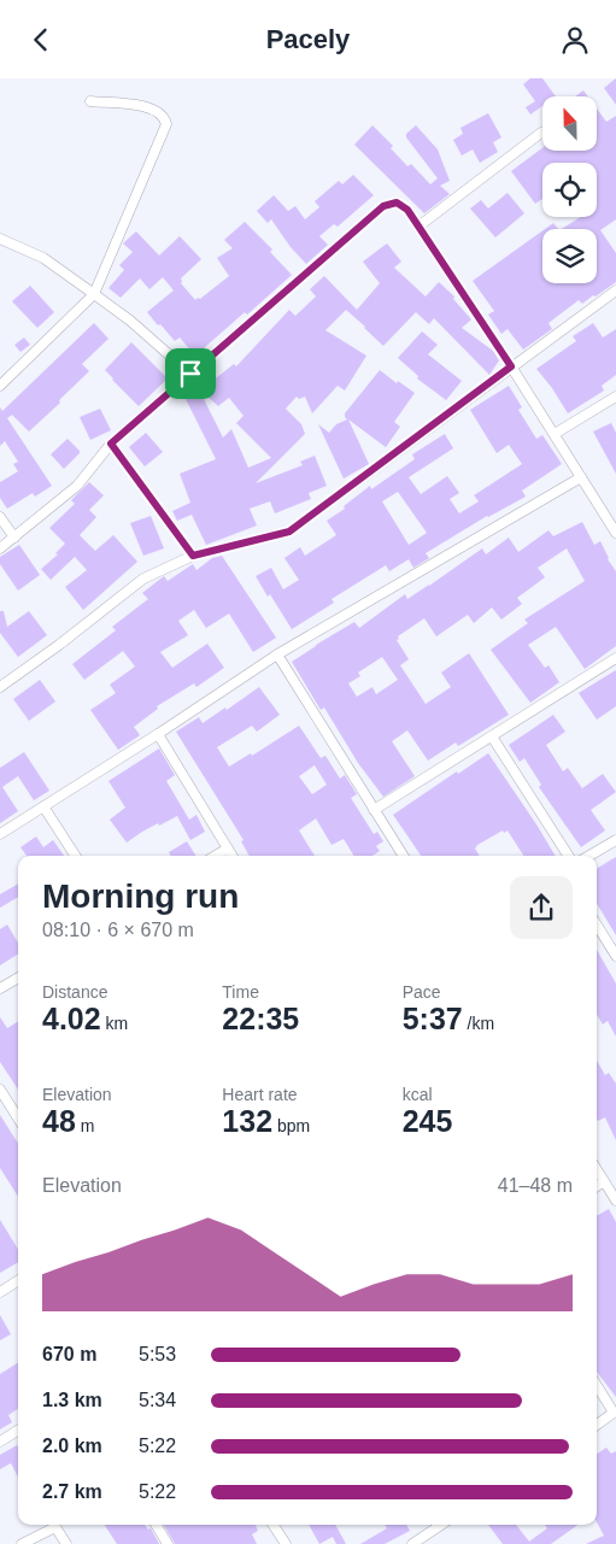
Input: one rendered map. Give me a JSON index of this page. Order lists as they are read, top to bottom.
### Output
{
  "north": "top",
  "page": {
    "header": "Pacely",
    "heading": ["Morning run", "08:10 · 6 × 670 m"],
    "stats": [
      ["Distance", "4.02 km"],
      ["Time", "22:35"],
      ["Pace", "5:37 /km"],
      ["Elevation", "48 m"],
      ["Heart rate", "132 bpm"],
      ["kcal", "245"]
    ],
    "chart": ["Elevation", "41–48 m"],
    "list": [
      {
        "name": "670 m",
        "note": "5:53"
      },
      {
        "name": "1.3 km",
        "note": "5:34"
      },
      {
        "name": "2.0 km",
        "note": "5:22"
      },
      {
        "name": "2.7 km",
        "note": "5:22"
      }
    ]
  }
}
